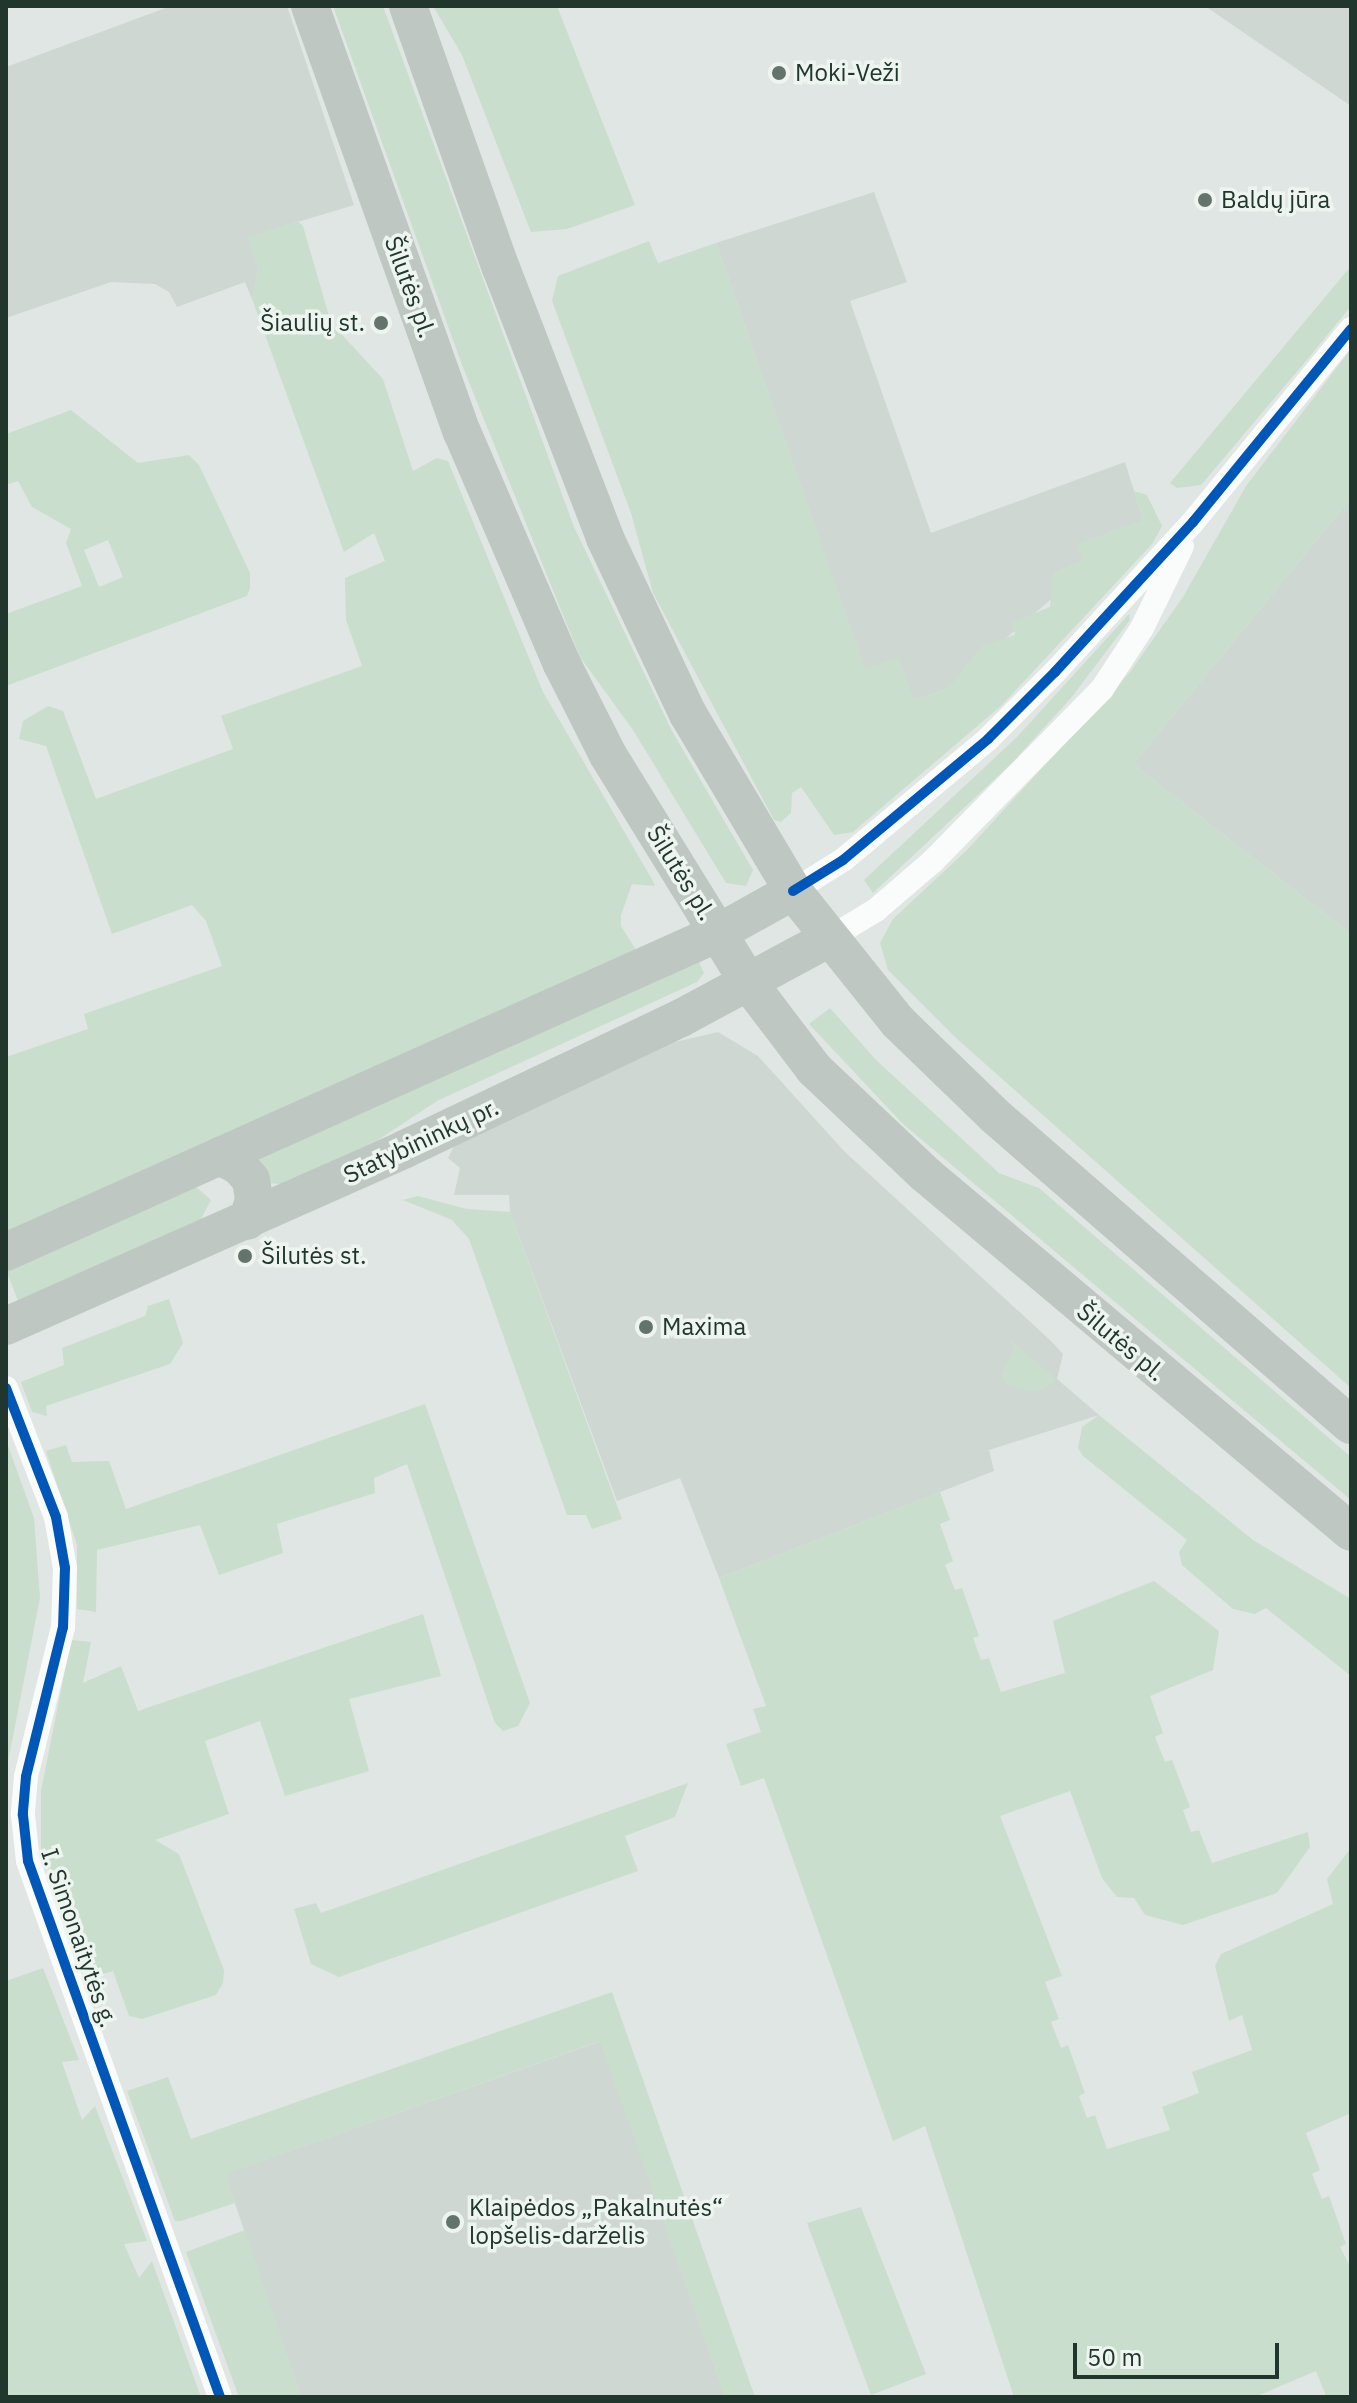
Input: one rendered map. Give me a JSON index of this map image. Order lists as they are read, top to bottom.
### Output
{
  "streets": {
    "main road": ["Šilutės pl.", "Statybininkų pr."],
    "street": ["I. Simonaitytės g."]
  },
  "crossings": [
    ["Šilutės pl.", "Statybininkų pr."]
  ],
  "places": [
    "Moki-Veži",
    "Baldų jūra",
    "Šiaulių st.",
    "Šilutės st.",
    "Maxima",
    "Klaipėdos „Pakalnutės“ lopšelis-darželis"
  ],
  "scale_bar": "50 m"
}
